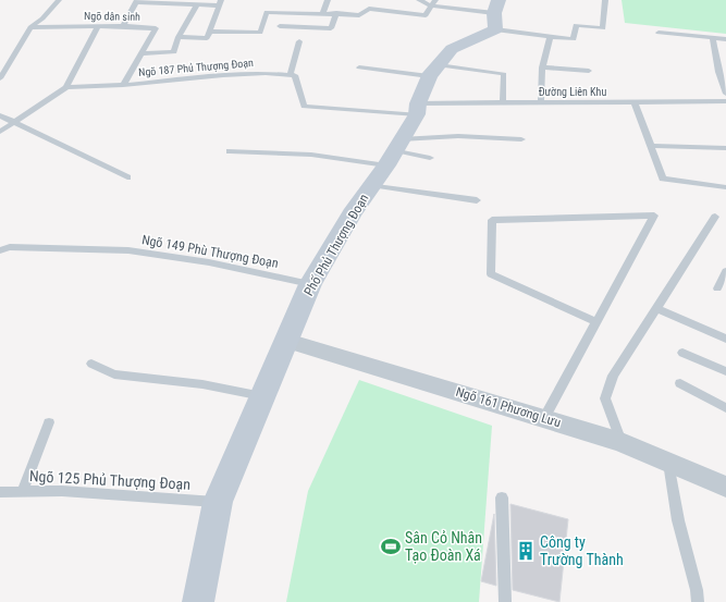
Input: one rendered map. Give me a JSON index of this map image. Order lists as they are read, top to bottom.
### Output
{
  "streets": {
    "main road": ["Phố Phủ Thượng Đoạn"],
    "street": ["Ngõ 161 Phương Lưu"],
    "lane": [
      "Ngõ dân sinh",
      "Ngõ 187 Phủ Thượng Đoạn",
      "Đường Liên Khu",
      "Ngõ 149 Phù Thượng Đoạn",
      "Ngõ 125 Phủ Thượng Đoạn"
    ]
  },
  "crossings": [
    ["Ngõ dân sinh", "Ngõ 187 Phủ Thượng Đoạn"],
    ["Đường Liên Khu", "Phố Phủ Thượng Đoạn"],
    ["Phố Phủ Thượng Đoạn", "Ngõ 149 Phù Thượng Đoạn"],
    ["Phố Phủ Thượng Đoạn", "Ngõ 161 Phương Lưu"],
    ["Phố Phủ Thượng Đoạn", "Ngõ 125 Phủ Thượng Đoạn"]
  ],
  "places": {
    "sports": ["Sân Cỏ Nhân Tạo Đoàn Xá"],
    "building": ["Công ty Trường Thành"]
  }
}
